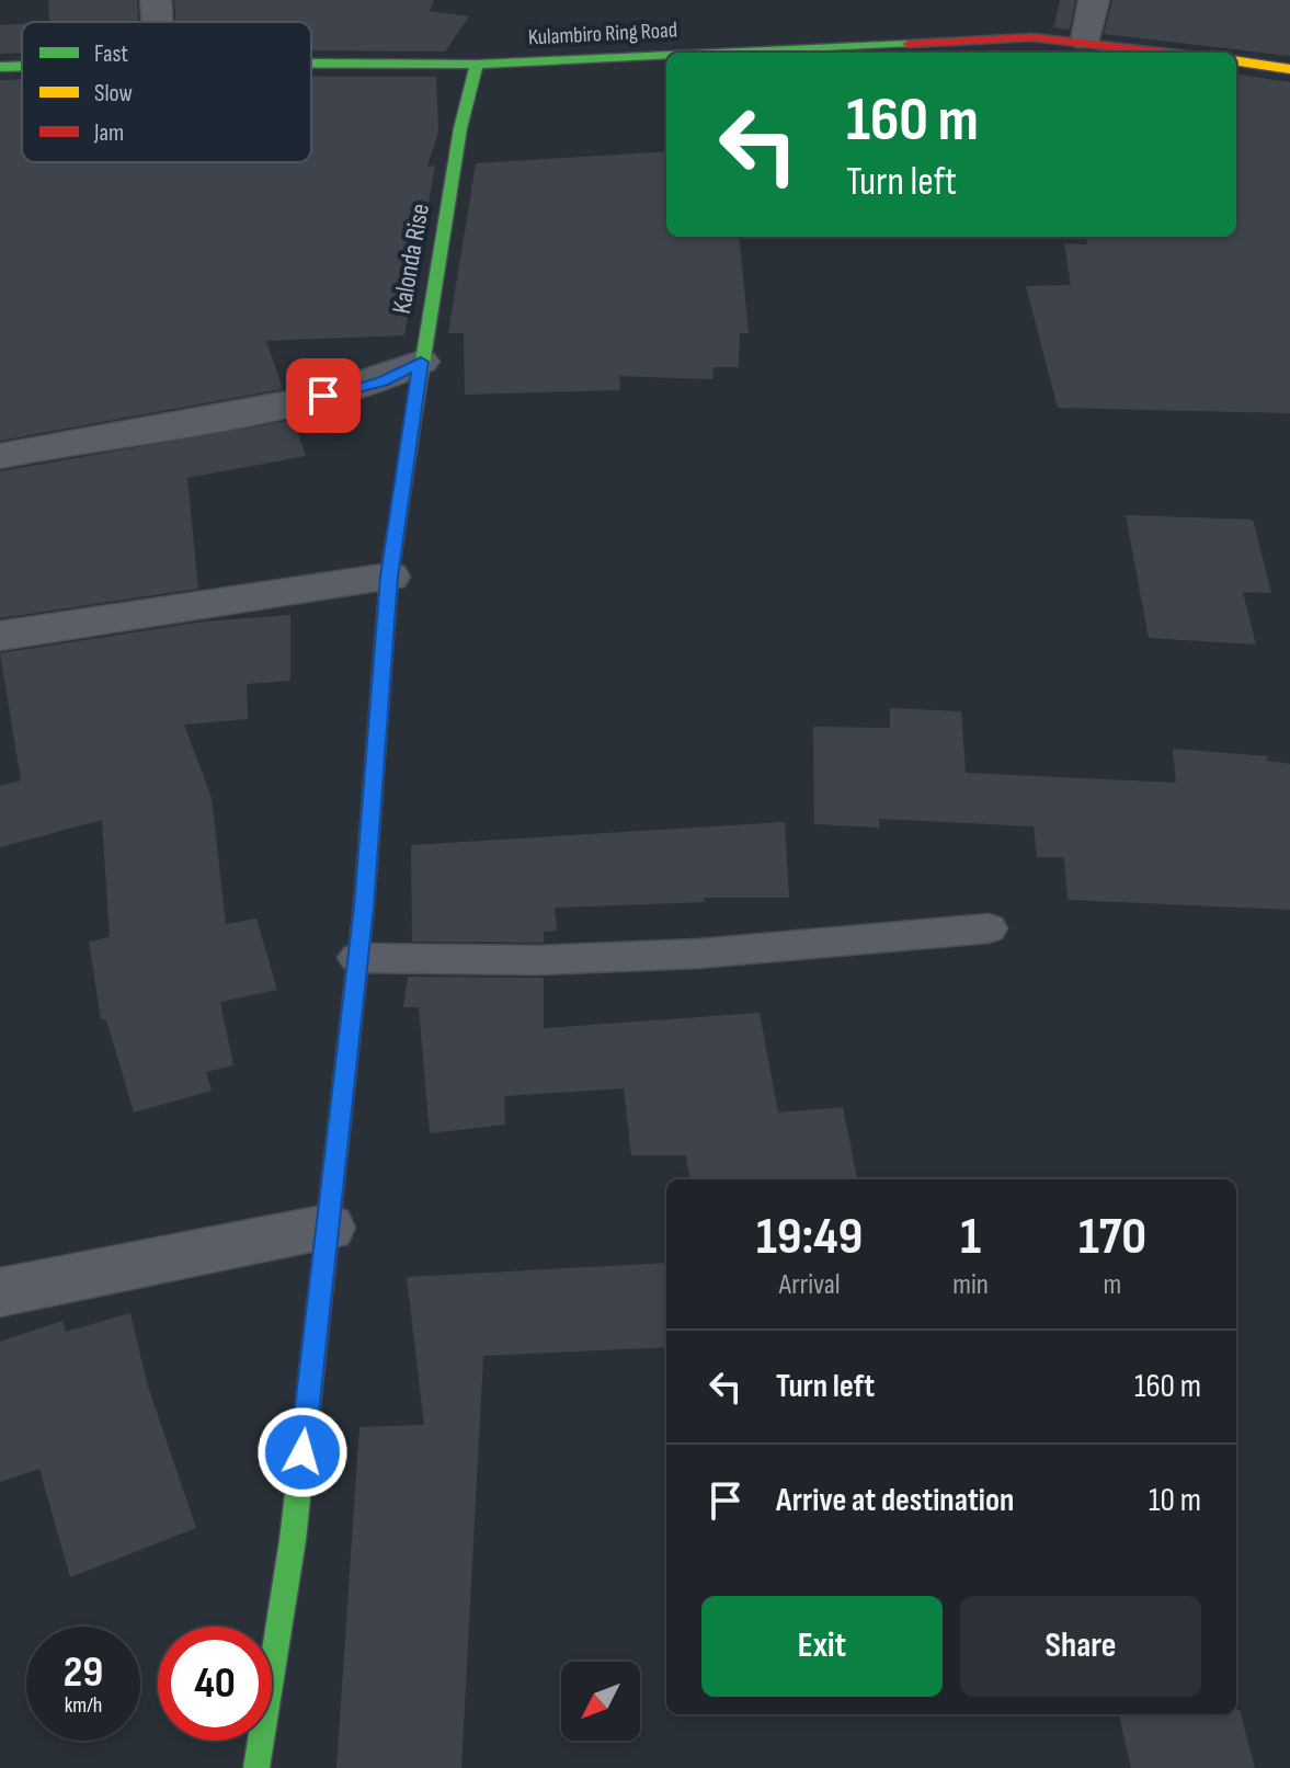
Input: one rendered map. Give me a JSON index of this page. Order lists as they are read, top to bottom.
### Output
{
  "streets": {
    "street": ["Kulambiro Ring Road", "Kalonda Rise"]
  },
  "crossings": [
    ["Kulambiro Ring Road", "Kalonda Rise"]
  ],
  "legend": ["Fast", "Slow", "Jam"],
  "north": "bottom left",
  "page": {
    "turn": ["160 m", "Turn left"],
    "eta": [
      "19:49",
      "Arrival",
      "1",
      "min",
      "170",
      "m"
    ],
    "list": [
      {
        "name": "Turn left",
        "value": "160 m"
      },
      {
        "name": "Arrive at destination",
        "value": "10 m"
      }
    ],
    "buttons": ["Exit", "Share"],
    "speed": "29 km/h",
    "limit": "40"
  }
}
